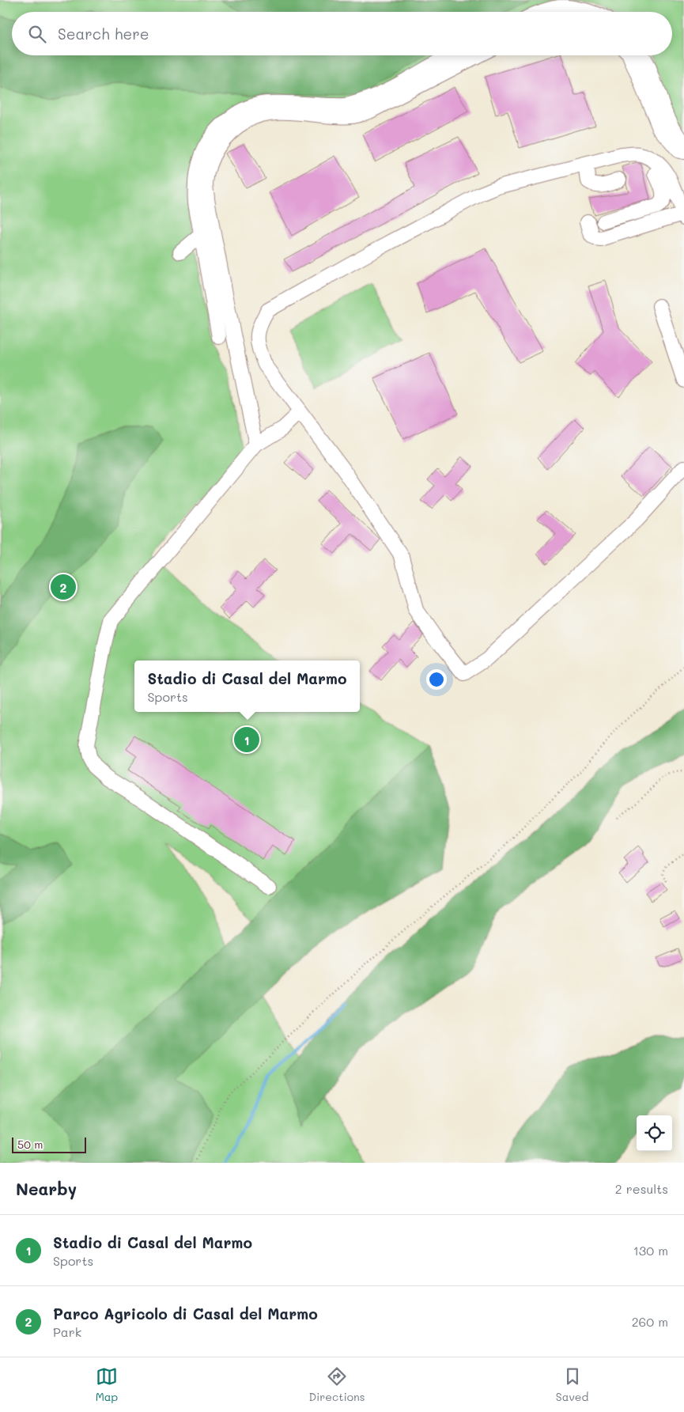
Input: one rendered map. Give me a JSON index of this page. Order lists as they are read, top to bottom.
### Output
{
  "scale_bar": "50 m",
  "page": {
    "search": "Search here",
    "pins": ["2", "1"],
    "popup": ["Stadio di Casal del Marmo", "Sports"],
    "scale": "50 m",
    "heading": ["Nearby", "2 results"],
    "list": [
      {
        "mark": "1",
        "name": "Stadio di Casal del Marmo",
        "note": "Sports",
        "value": "130 m"
      },
      {
        "mark": "2",
        "name": "Parco Agricolo di Casal del Marmo",
        "note": "Park",
        "value": "260 m"
      }
    ],
    "nav": ["Map", "Directions", "Saved"]
  }
}
